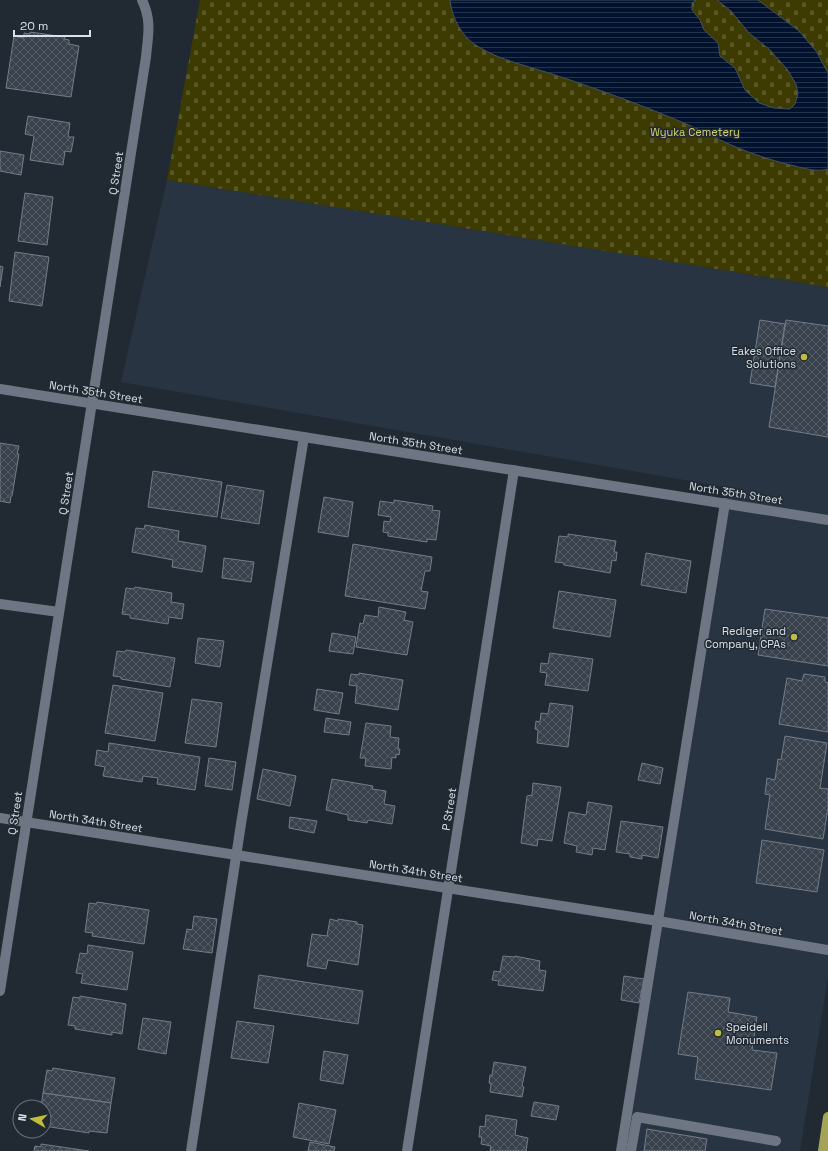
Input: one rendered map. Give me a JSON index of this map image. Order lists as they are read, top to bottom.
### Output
{
  "streets": {
    "street": [
      "Q Street",
      "North 35th Street",
      "P Street",
      "North 34th Street"
    ]
  },
  "crossings": [
    ["Q Street", "North 35th Street"],
    ["Q Street", "North 34th Street"],
    ["North 35th Street", "P Street"],
    ["P Street", "North 34th Street"]
  ],
  "parks": ["Wyuka Cemetery"],
  "places": ["Eakes Office Solutions", "Rediger and Company, CPAs", "Speidell Monuments"],
  "scale_bar": "20 m",
  "north": "left"
}
